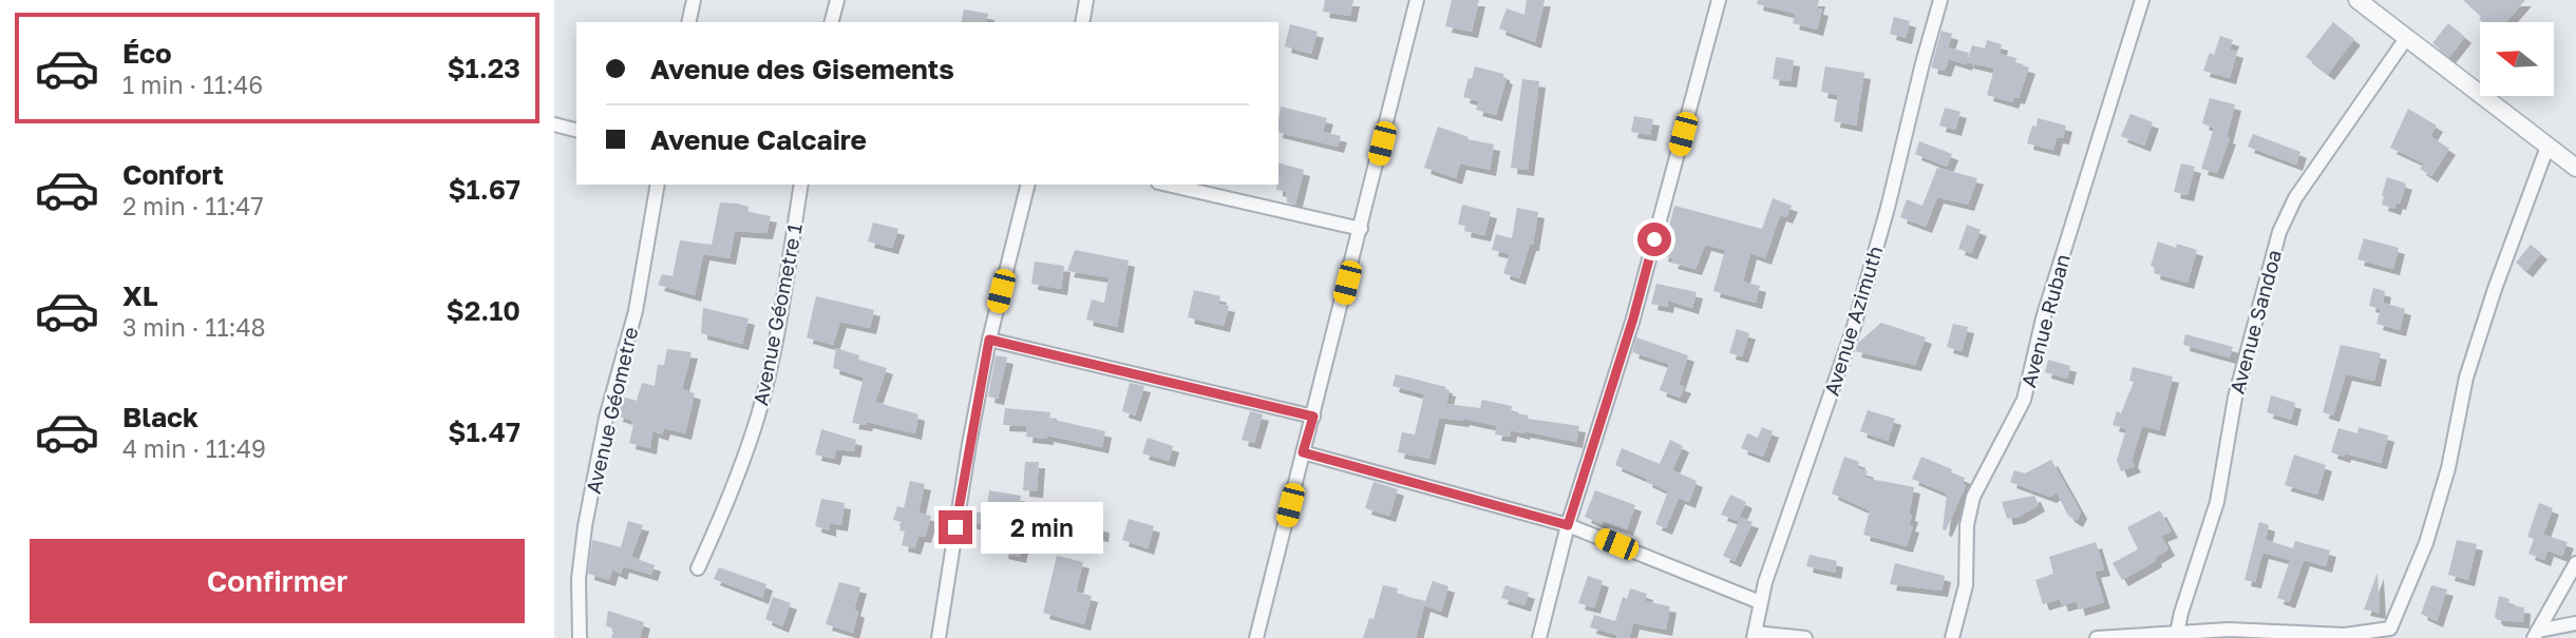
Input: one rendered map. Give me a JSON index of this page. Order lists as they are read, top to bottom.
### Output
{
  "streets": {
    "street": [
      "Avenue Géometre 1",
      "Avenue Azimuth",
      "Avenue Ruban",
      "Avenue Sandoa",
      "Avenue Géometre"
    ]
  },
  "north": "left",
  "page": {
    "list": [
      {
        "name": "Éco",
        "note": "1 min · 11:46",
        "value": "$1.23"
      },
      {
        "name": "Confort",
        "note": "2 min · 11:47",
        "value": "$1.67"
      },
      {
        "name": "XL",
        "note": "3 min · 11:48",
        "value": "$2.10"
      },
      {
        "name": "Black",
        "note": "4 min · 11:49",
        "value": "$1.47"
      }
    ],
    "banner": ["Avenue des Gisements", "Avenue Calcaire"],
    "bubble": "2 min",
    "buttons": "Confirmer"
  }
}
